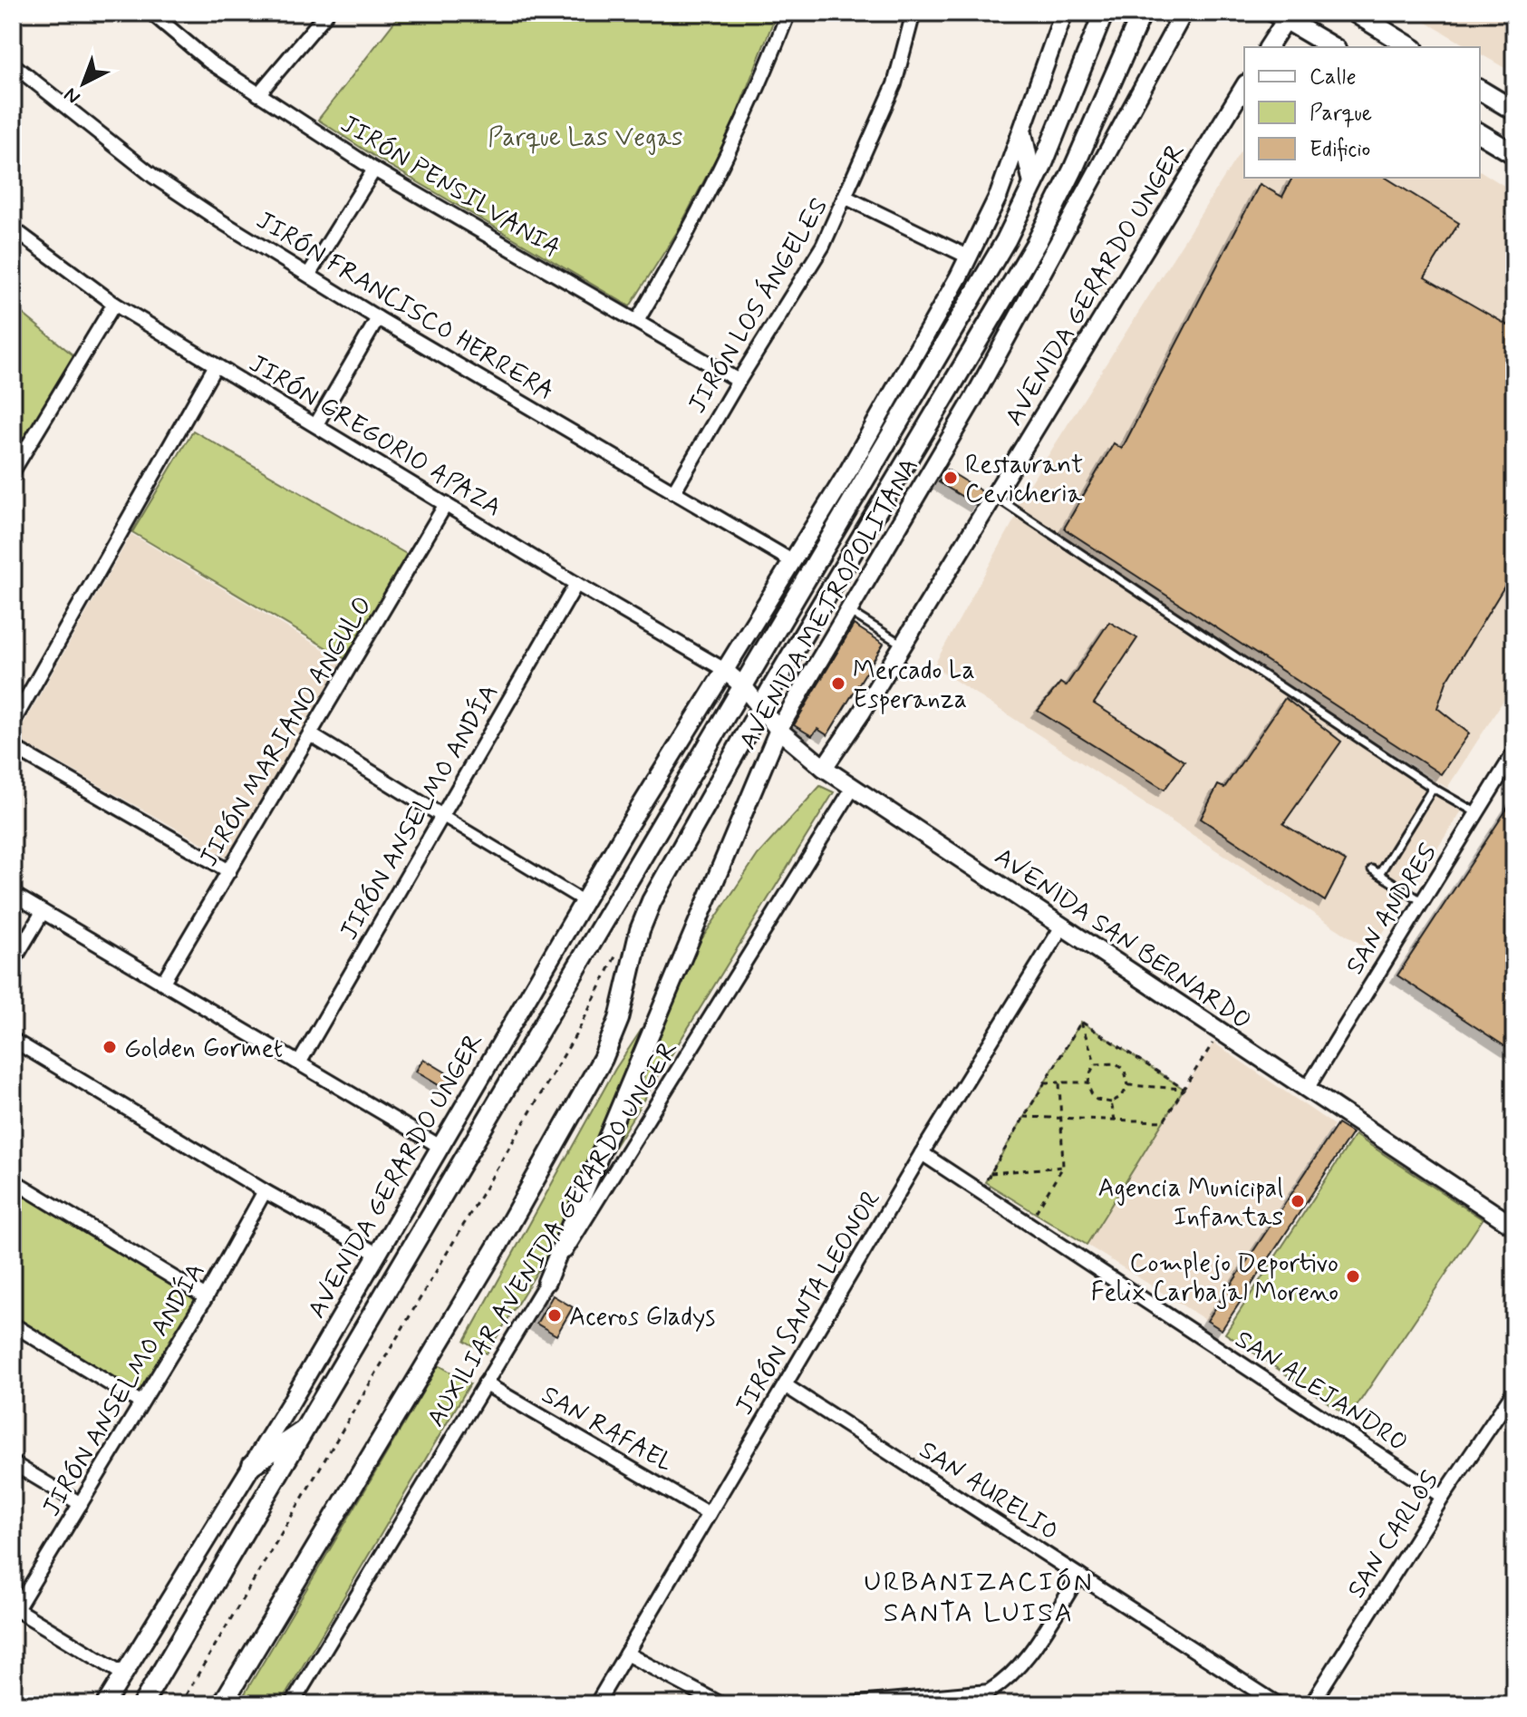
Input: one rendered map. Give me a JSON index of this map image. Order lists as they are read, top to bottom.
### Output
{
  "streets": {
    "main road": ["AVENIDA GERARDO UNGER", "AVENIDA METROPOLITANA"],
    "street": [
      "JIRÓN PENSILVANIA",
      "JIRÓN FRANCISCO HERRERA",
      "JIRÓN LOS ÁNGELES",
      "JIRÓN GREGORIO APAZA",
      "JIRÓN MARIANO ANGULO",
      "JIRÓN ANSELMO ANDÍA",
      "SAN ANDRES",
      "AVENIDA SAN BERNARDO",
      "AUXILIAR AVENIDA GERARDO UNGER",
      "JIRÓN SANTA LEONOR",
      "SAN ALEJANDRO",
      "SAN RAFAEL",
      "SAN AURELIO",
      "SAN CARLOS"
    ]
  },
  "crossings": [
    ["JIRÓN PENSILVANIA", "JIRÓN LOS ÁNGELES"],
    ["AVENIDA GERARDO UNGER", "JIRÓN GREGORIO APAZA"],
    ["AVENIDA GERARDO UNGER", "AVENIDA METROPOLITANA"],
    ["AVENIDA GERARDO UNGER", "AVENIDA SAN BERNARDO"],
    ["JIRÓN FRANCISCO HERRERA", "JIRÓN LOS ÁNGELES"],
    ["JIRÓN FRANCISCO HERRERA", "AVENIDA METROPOLITANA"],
    ["JIRÓN GREGORIO APAZA", "AVENIDA METROPOLITANA"],
    ["JIRÓN GREGORIO APAZA", "JIRÓN MARIANO ANGULO"],
    ["JIRÓN GREGORIO APAZA", "JIRÓN ANSELMO ANDÍA"],
    ["JIRÓN GREGORIO APAZA", "AVENIDA SAN BERNARDO"],
    ["AVENIDA METROPOLITANA", "AVENIDA SAN BERNARDO"],
    ["AVENIDA METROPOLITANA", "AUXILIAR AVENIDA GERARDO UNGER"],
    ["SAN ANDRES", "AVENIDA SAN BERNARDO"],
    ["AVENIDA SAN BERNARDO", "AUXILIAR AVENIDA GERARDO UNGER"],
    ["AVENIDA SAN BERNARDO", "JIRÓN SANTA LEONOR"],
    ["AUXILIAR AVENIDA GERARDO UNGER", "SAN RAFAEL"],
    ["JIRÓN SANTA LEONOR", "SAN ALEJANDRO"],
    ["JIRÓN SANTA LEONOR", "SAN RAFAEL"],
    ["JIRÓN SANTA LEONOR", "SAN AURELIO"],
    ["SAN ALEJANDRO", "SAN CARLOS"]
  ],
  "districts": ["URBANIZACIÓN SANTA LUISA"],
  "parks": ["Parque Las Vegas"],
  "places": [
    "Restaurant Cevicheria",
    "Mercado La Esperanza",
    "Golden Gormet",
    "Agencia Municipal Infantas",
    "Complejo Deportivo Felix Carbajal Moreno",
    "Aceros Gladys"
  ],
  "legend": ["Calle", "Parque", "Edificio"],
  "north": "bottom left"
}
